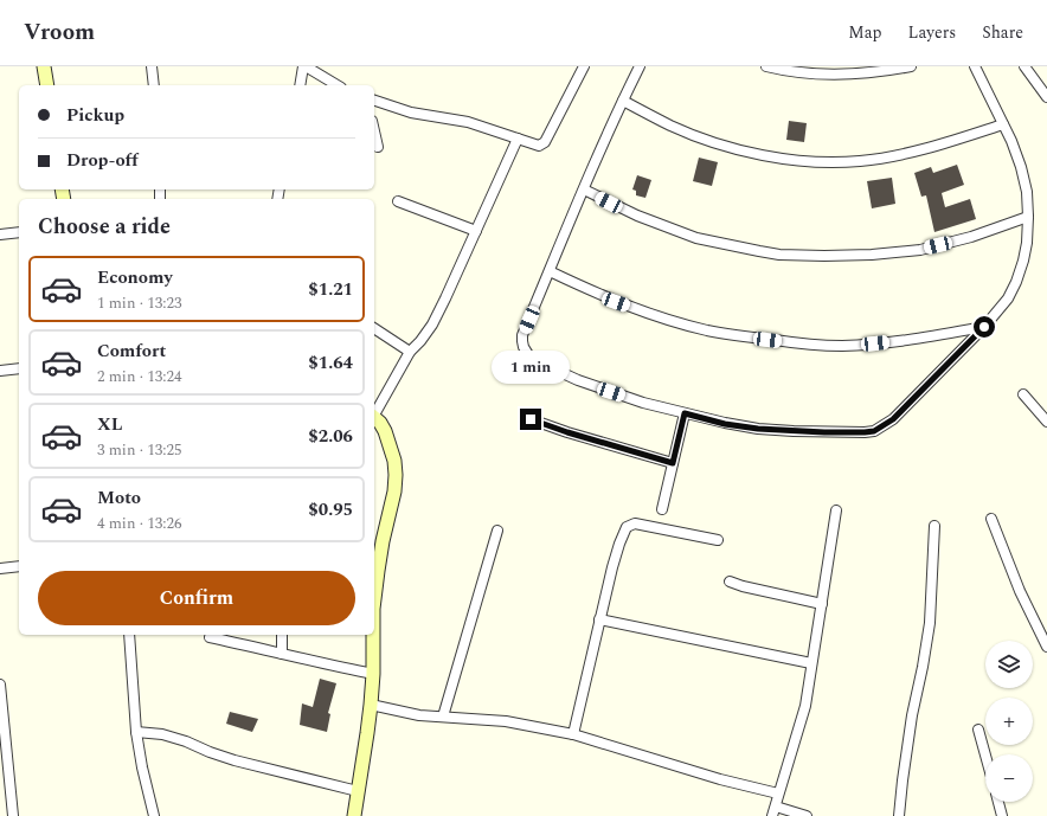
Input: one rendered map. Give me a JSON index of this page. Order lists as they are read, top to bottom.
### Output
{
  "page": {
    "header": "Vroom",
    "nav": ["Map", "Layers", "Share"],
    "banner": ["Pickup", "Drop-off"],
    "heading": "Choose a ride",
    "list": [
      {
        "name": "Economy",
        "note": "1 min · 13:23",
        "value": "$1.21"
      },
      {
        "name": "Comfort",
        "note": "2 min · 13:24",
        "value": "$1.64"
      },
      {
        "name": "XL",
        "note": "3 min · 13:25",
        "value": "$2.06"
      },
      {
        "name": "Moto",
        "note": "4 min · 13:26",
        "value": "$0.95"
      }
    ],
    "bubble": "1 min",
    "buttons": "Confirm",
    "map_buttons": ["+", "−"]
  }
}
